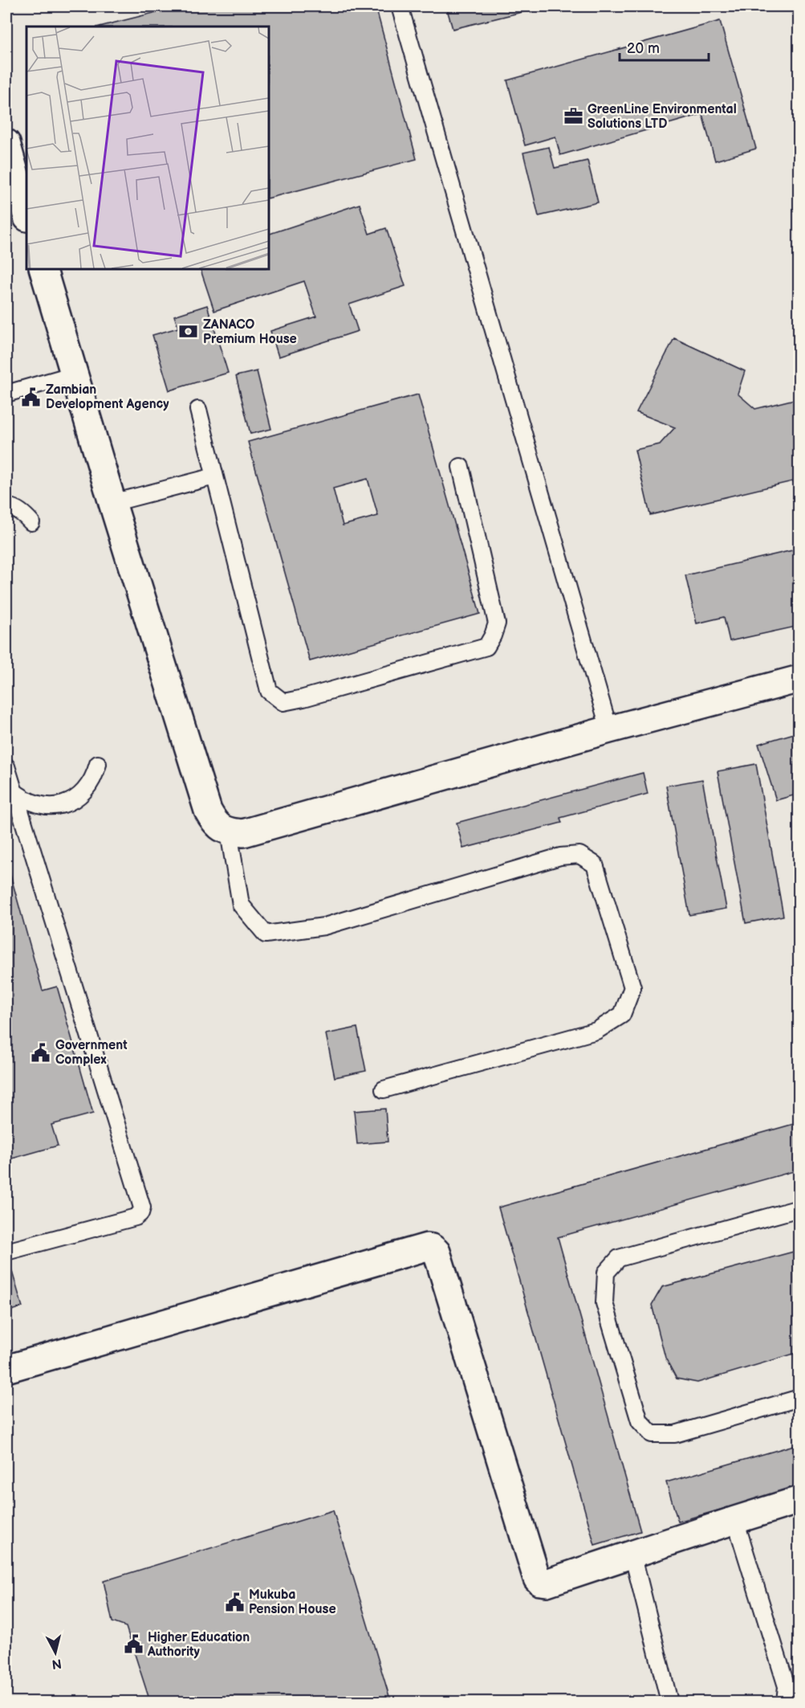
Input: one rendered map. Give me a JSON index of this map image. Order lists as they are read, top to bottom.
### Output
{
  "places": {
    "office": ["GreenLine Environmental Solutions LTD"],
    "bank": ["ZANACO Premium House"],
    "public building": [
      "Zambian Development Agency",
      "Government Complex",
      "Mukuba Pension House",
      "Higher Education Authority"
    ]
  },
  "scale_bar": "20 m",
  "north": "bottom"
}
